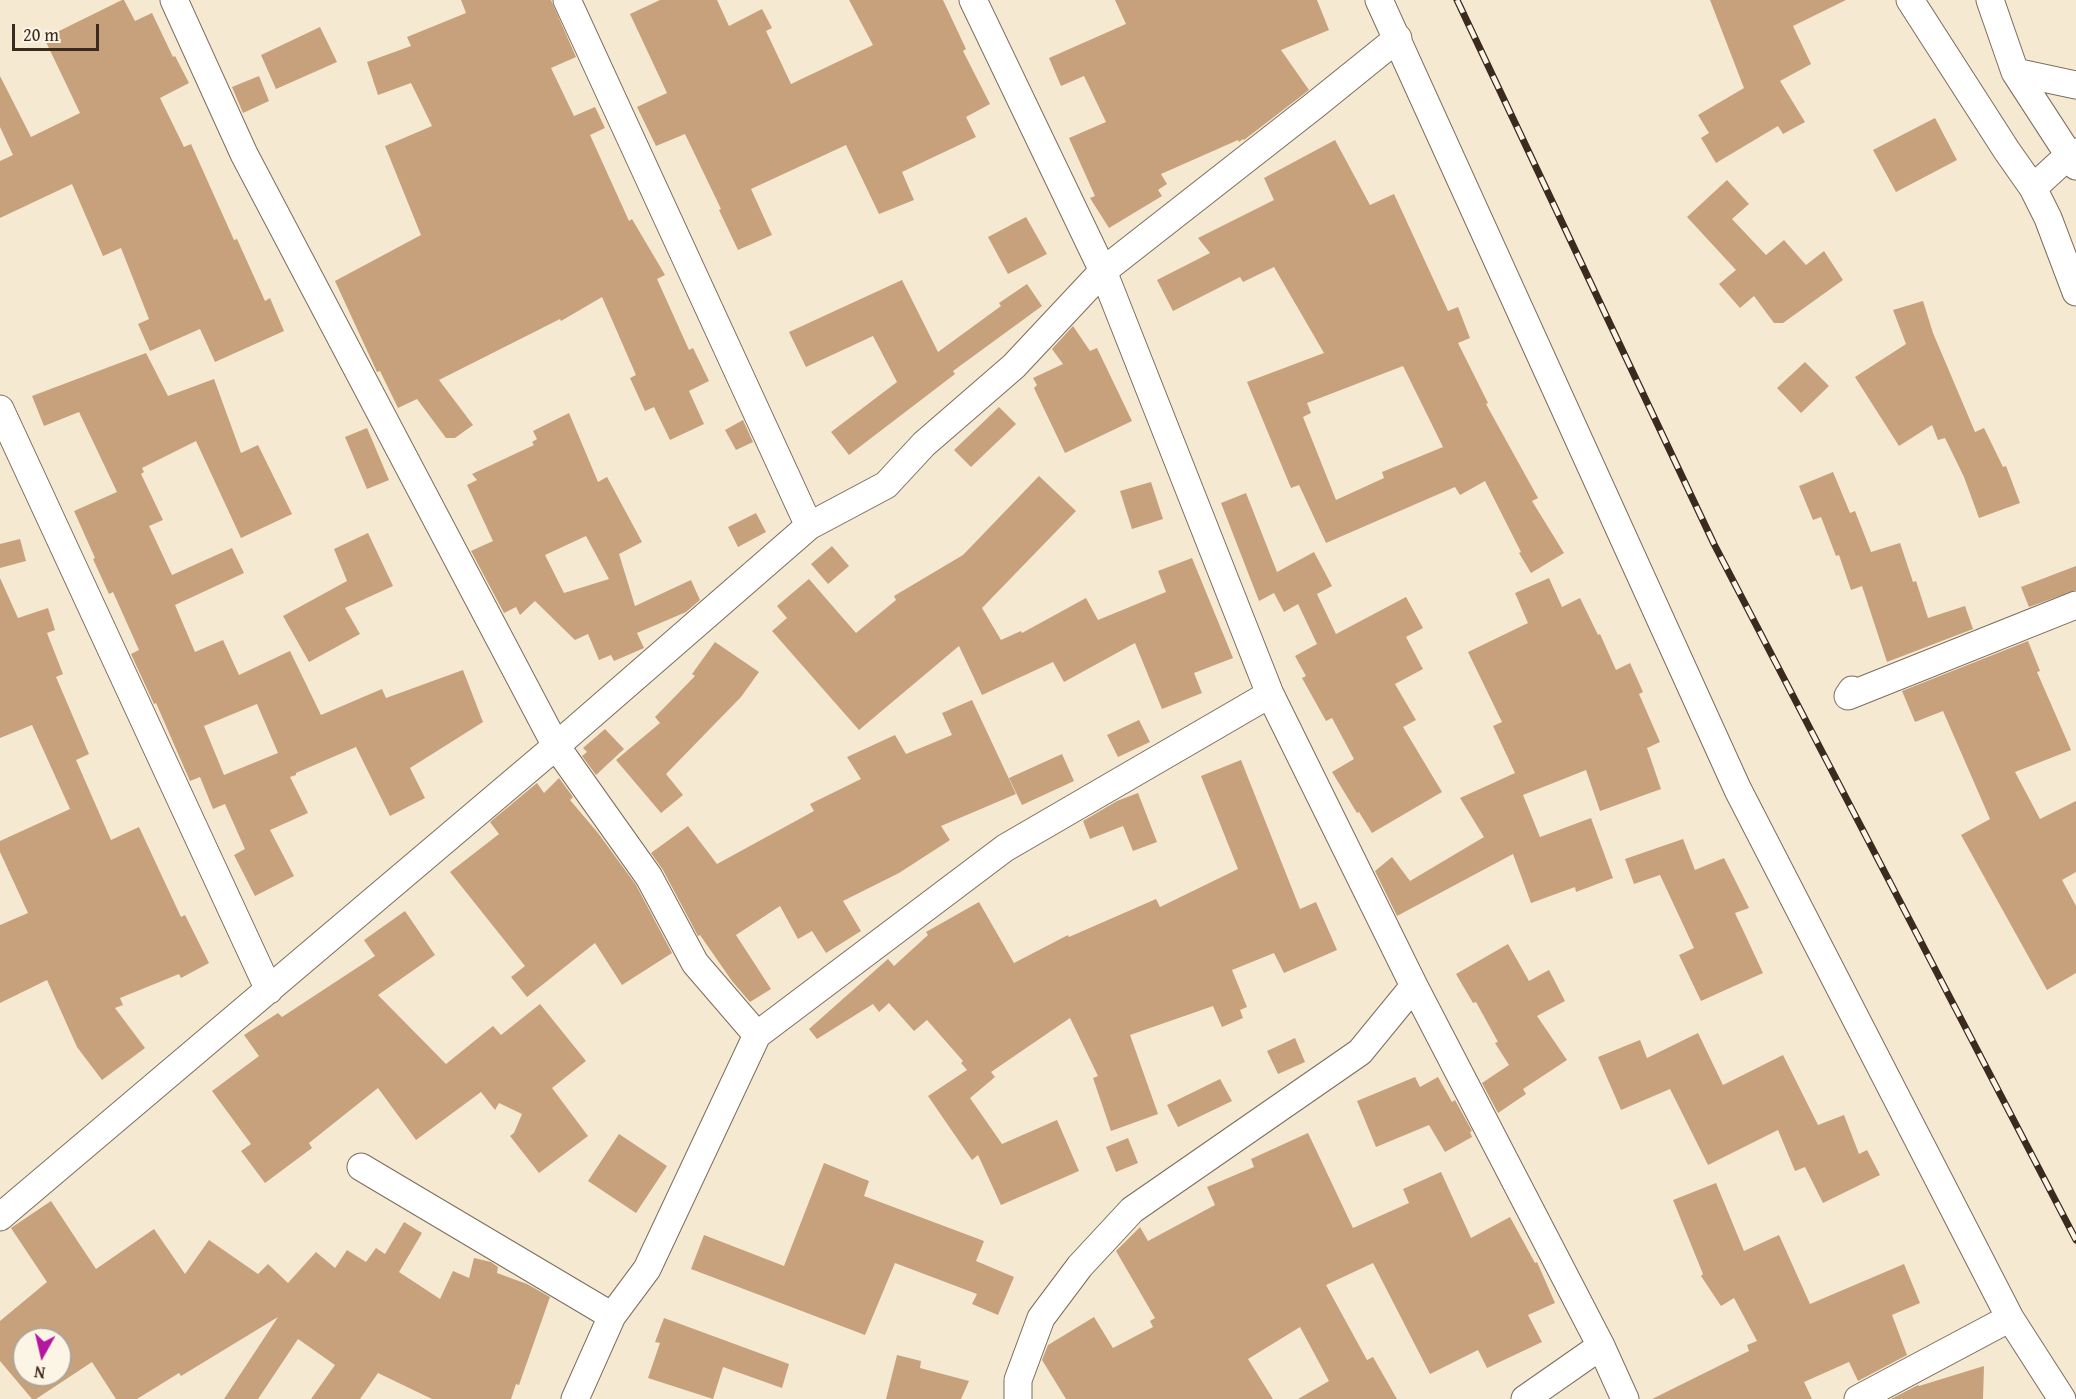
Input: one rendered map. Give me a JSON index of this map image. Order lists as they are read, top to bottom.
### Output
{
  "scale_bar": "20 m",
  "north": "bottom"
}
